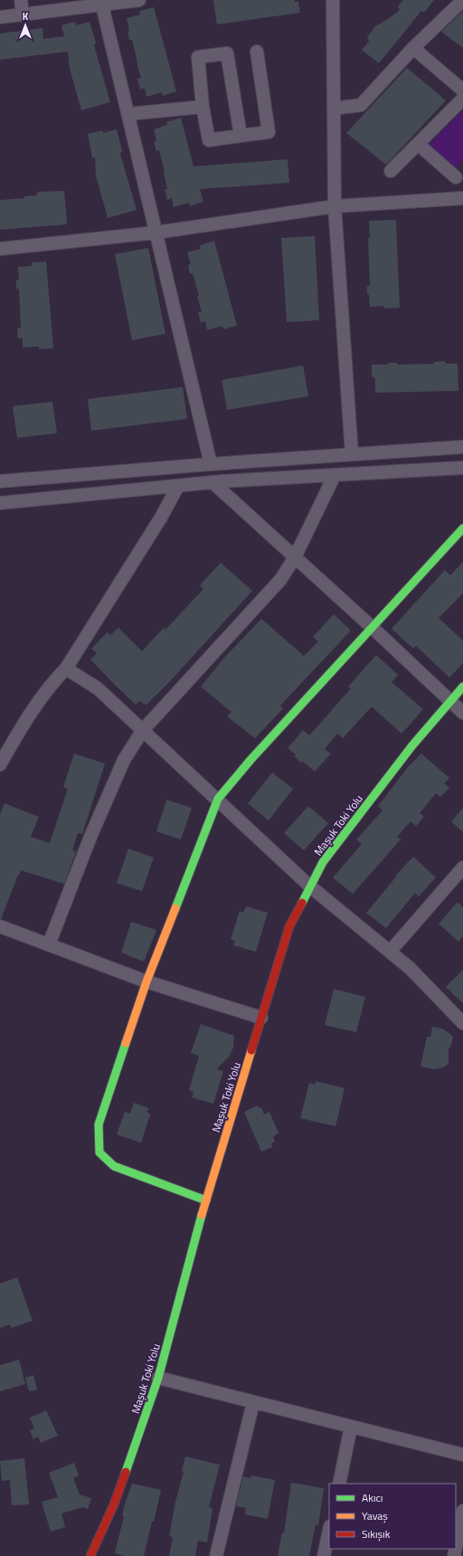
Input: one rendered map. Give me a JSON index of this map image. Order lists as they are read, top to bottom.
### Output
{
  "streets": {
    "street": ["Maşuk Toki Yolu"]
  },
  "legend": ["Akıcı", "Yavaş", "Sıkışık"],
  "north": "top"
}
